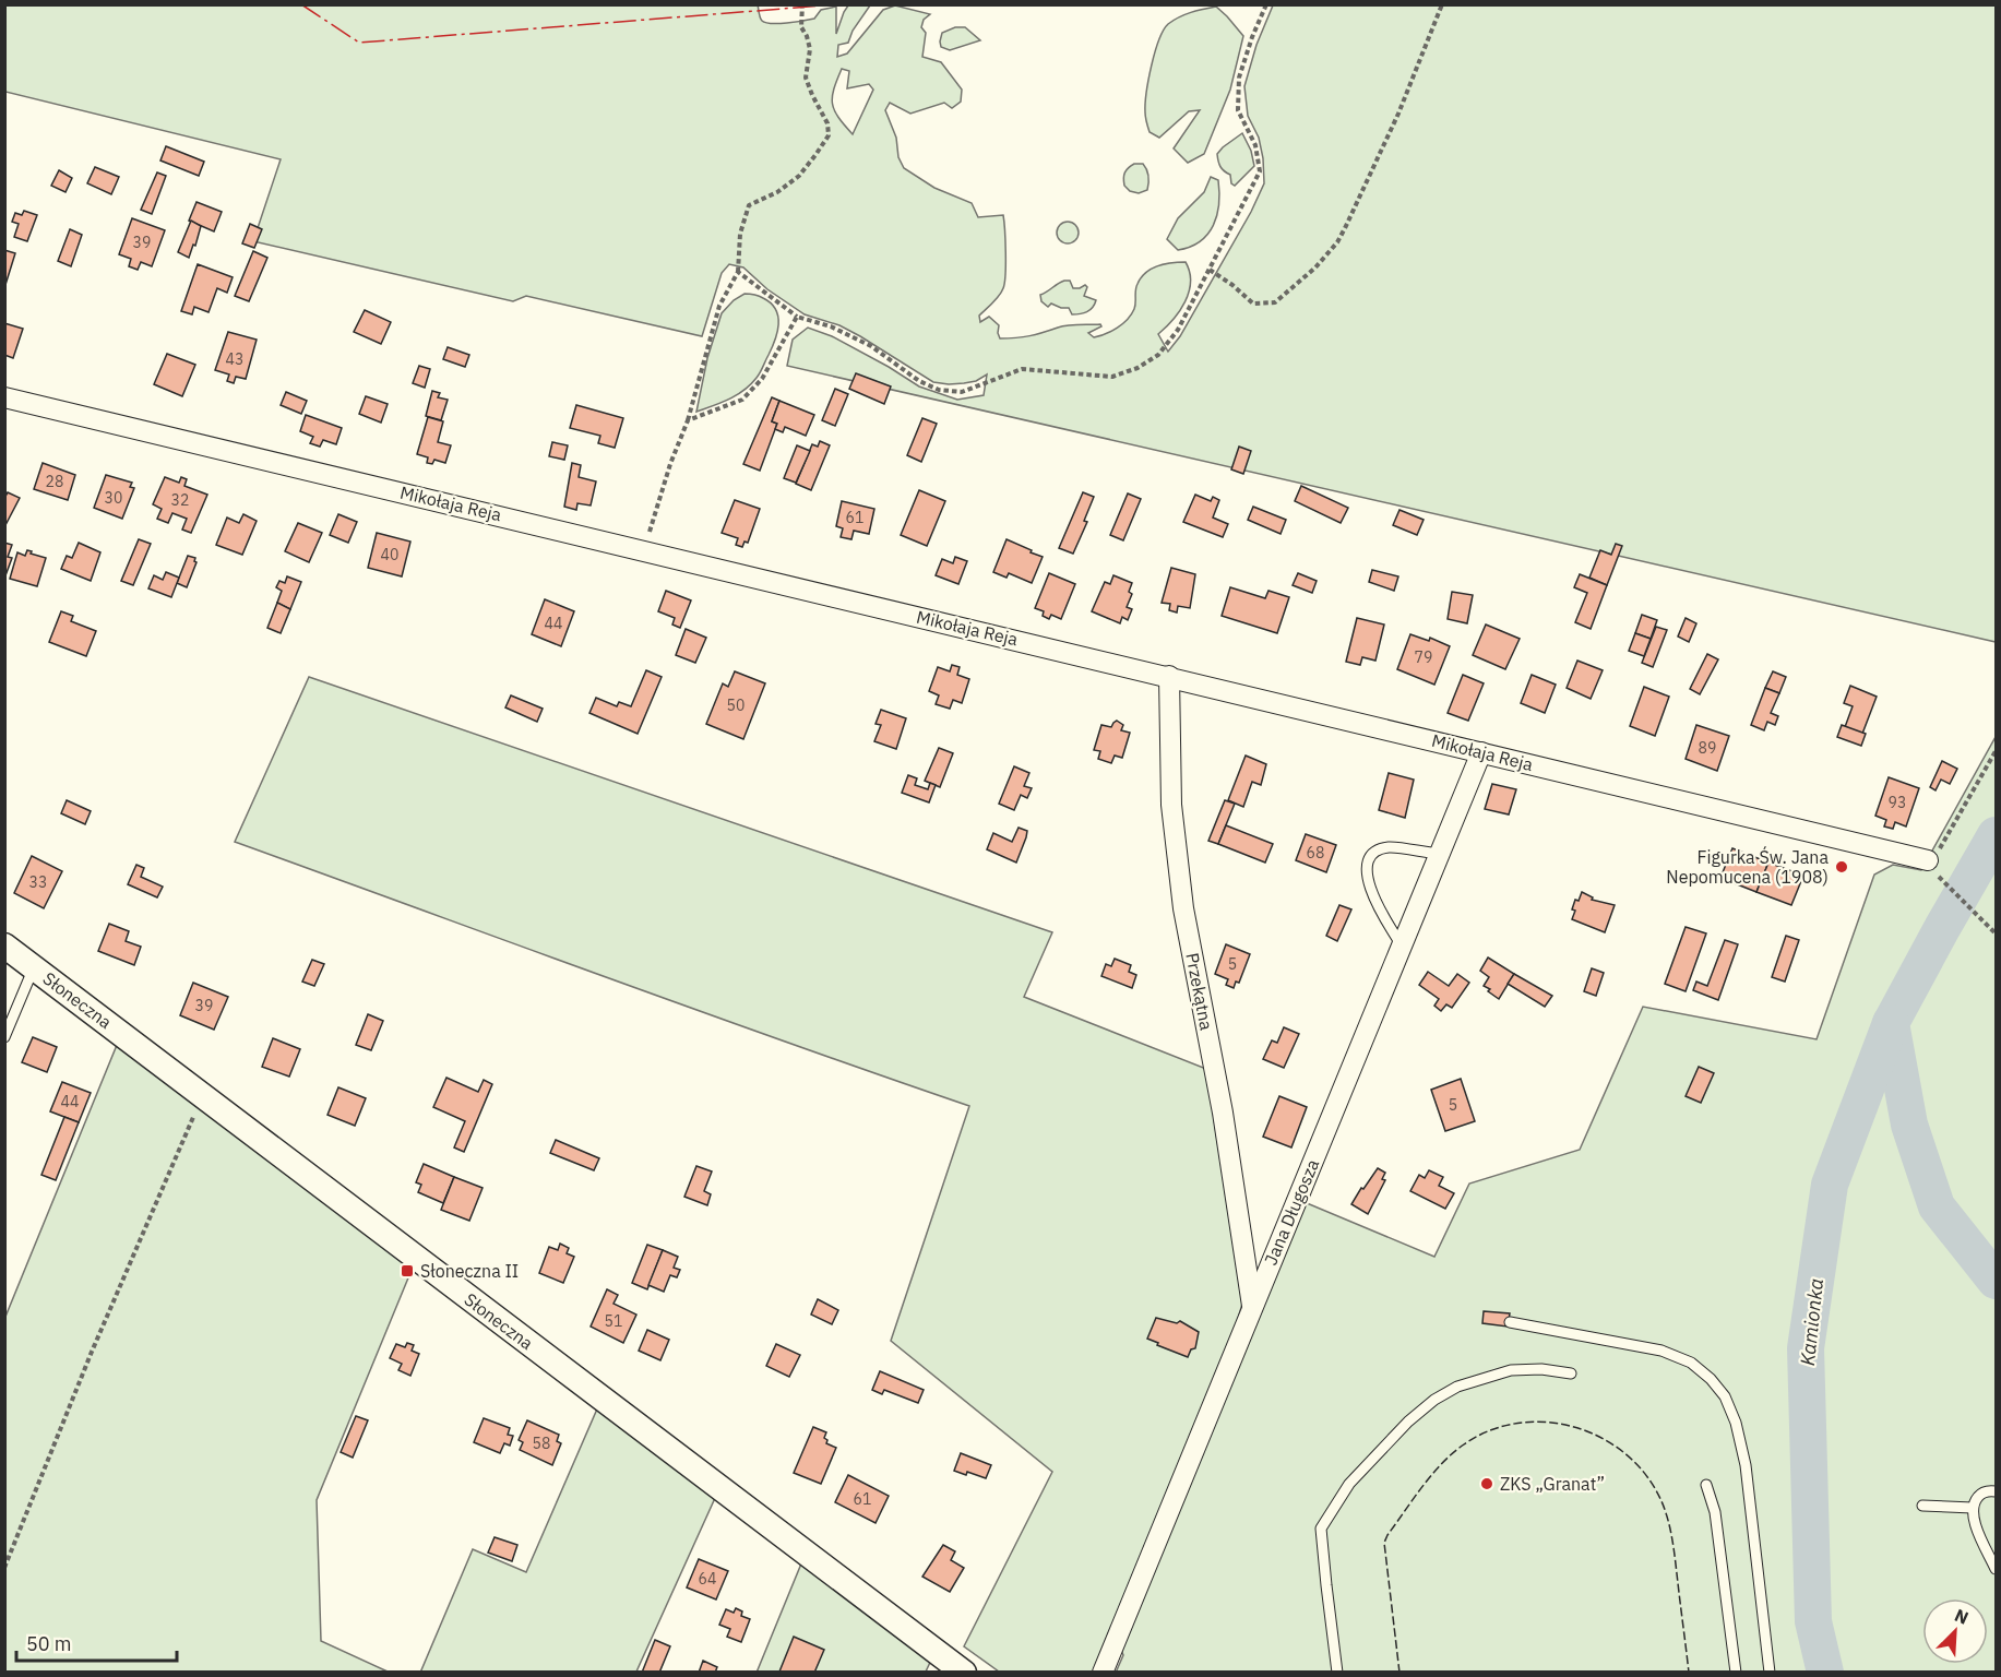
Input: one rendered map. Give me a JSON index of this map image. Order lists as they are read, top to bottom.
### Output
{
  "streets": {
    "street": [
      "Mikołaja Reja",
      "Przekątna",
      "Słoneczna",
      "Jana Długosza"
    ]
  },
  "crossings": [
    ["Mikołaja Reja", "Przekątna"],
    ["Mikołaja Reja", "Jana Długosza"],
    ["Przekątna", "Jana Długosza"]
  ],
  "water": ["Kamionka"],
  "places": {
    "other": ["Figurka Św. Jana Nepomucena (1908)", "ZKS „Granat”"],
    "transit": ["Słoneczna II"]
  },
  "house_numbers": [
    "39",
    "43",
    "28",
    "30",
    "32",
    "61",
    "40",
    "44",
    "79",
    "50",
    "89",
    "93",
    "68",
    "33",
    "5",
    "39",
    "44",
    "5",
    "51",
    "58",
    "61",
    "64"
  ],
  "scale_bar": "50 m",
  "north": "top right"
}
